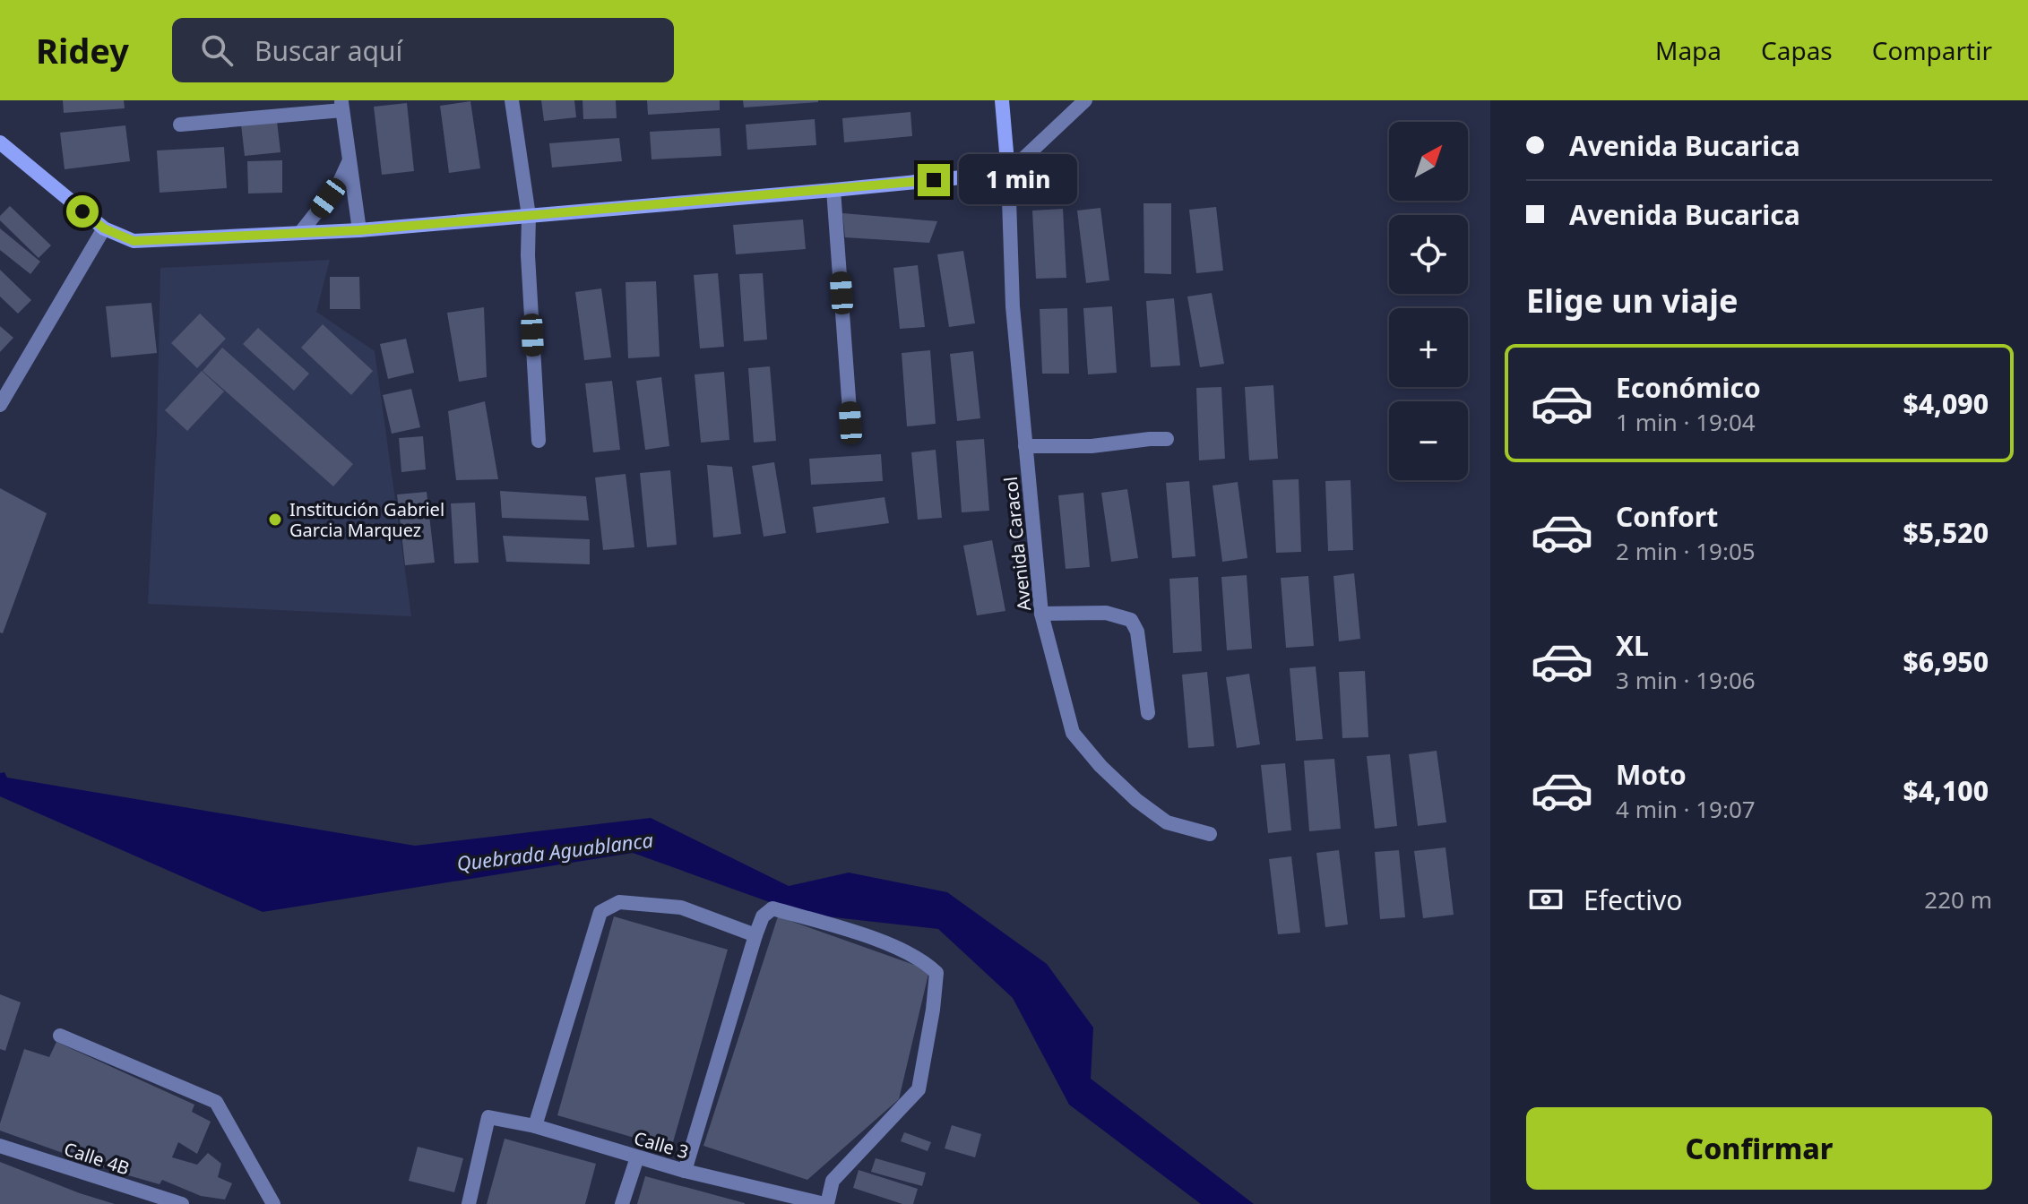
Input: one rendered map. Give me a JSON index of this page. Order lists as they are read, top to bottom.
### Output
{
  "streets": {
    "street": ["Avenida Caracol", "Calle 3", "Calle 4B"]
  },
  "water": ["Quebrada Aguablanca"],
  "places": ["Institución Gabriel Garcia Marquez"],
  "north": "top right",
  "page": {
    "header": "Ridey",
    "search": "Buscar aquí",
    "nav": ["Mapa", "Capas", "Compartir"],
    "banner": ["Avenida Bucarica", "Avenida Bucarica"],
    "map_buttons": ["+", "−"],
    "bubble": "1 min",
    "heading": "Elige un viaje",
    "list": [
      {
        "name": "Económico",
        "note": "1 min · 19:04",
        "value": "$4,090"
      },
      {
        "name": "Confort",
        "note": "2 min · 19:05",
        "value": "$5,520"
      },
      {
        "name": "XL",
        "note": "3 min · 19:06",
        "value": "$6,950"
      },
      {
        "name": "Moto",
        "note": "4 min · 19:07",
        "value": "$4,100"
      }
    ],
    "pay": ["Efectivo", "220 m"],
    "buttons": "Confirmar"
  }
}
